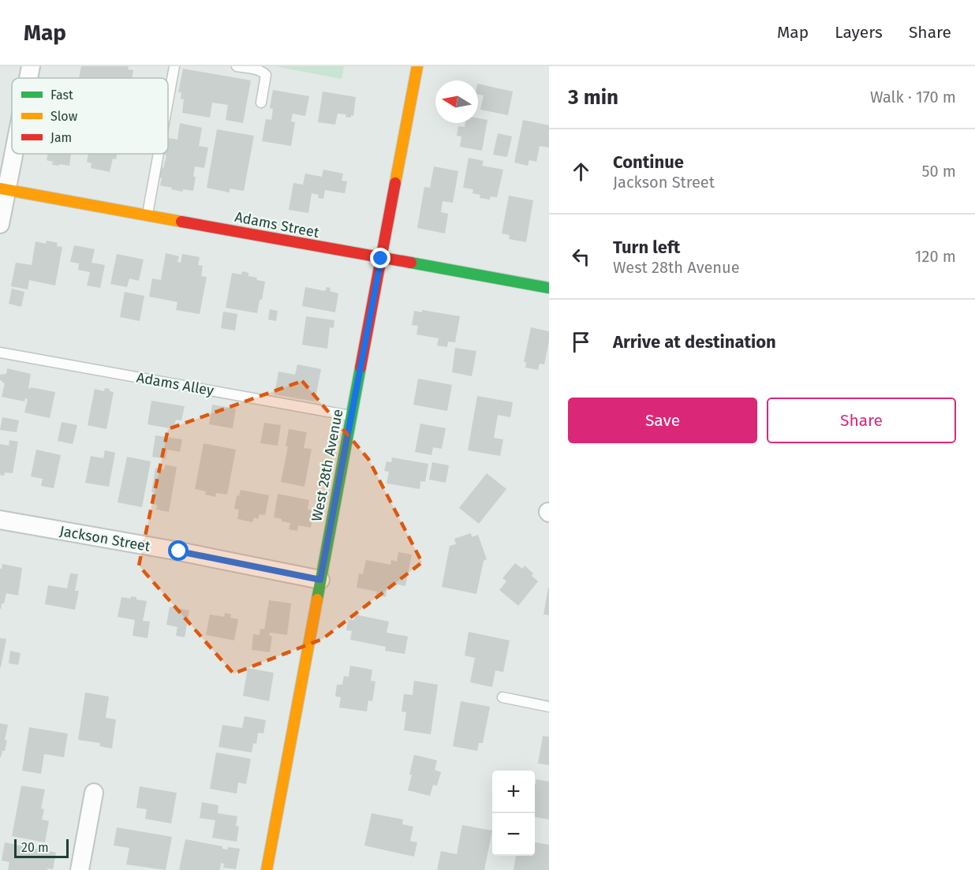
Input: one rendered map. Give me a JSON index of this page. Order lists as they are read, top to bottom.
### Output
{
  "streets": {
    "main road": ["Adams Street", "West 28th Avenue"],
    "street": ["Jackson Street"],
    "lane": ["Adams Alley"]
  },
  "crossings": [
    ["Adams Street", "West 28th Avenue"],
    ["Adams Alley", "West 28th Avenue"],
    ["West 28th Avenue", "Jackson Street"]
  ],
  "legend": ["Fast", "Slow", "Jam"],
  "scale_bar": "20 m",
  "north": "left",
  "page": {
    "header": "Map",
    "nav": ["Map", "Layers", "Share"],
    "heading": ["3 min", "Walk · 170 m"],
    "list": [
      ["Continue", "Jackson Street", "50 m"],
      ["Turn left", "West 28th Avenue", "120 m"],
      "Arrive at destination"
    ],
    "buttons": ["Save", "Share"],
    "map_buttons": ["+", "−"],
    "scale": "20 m"
  }
}
